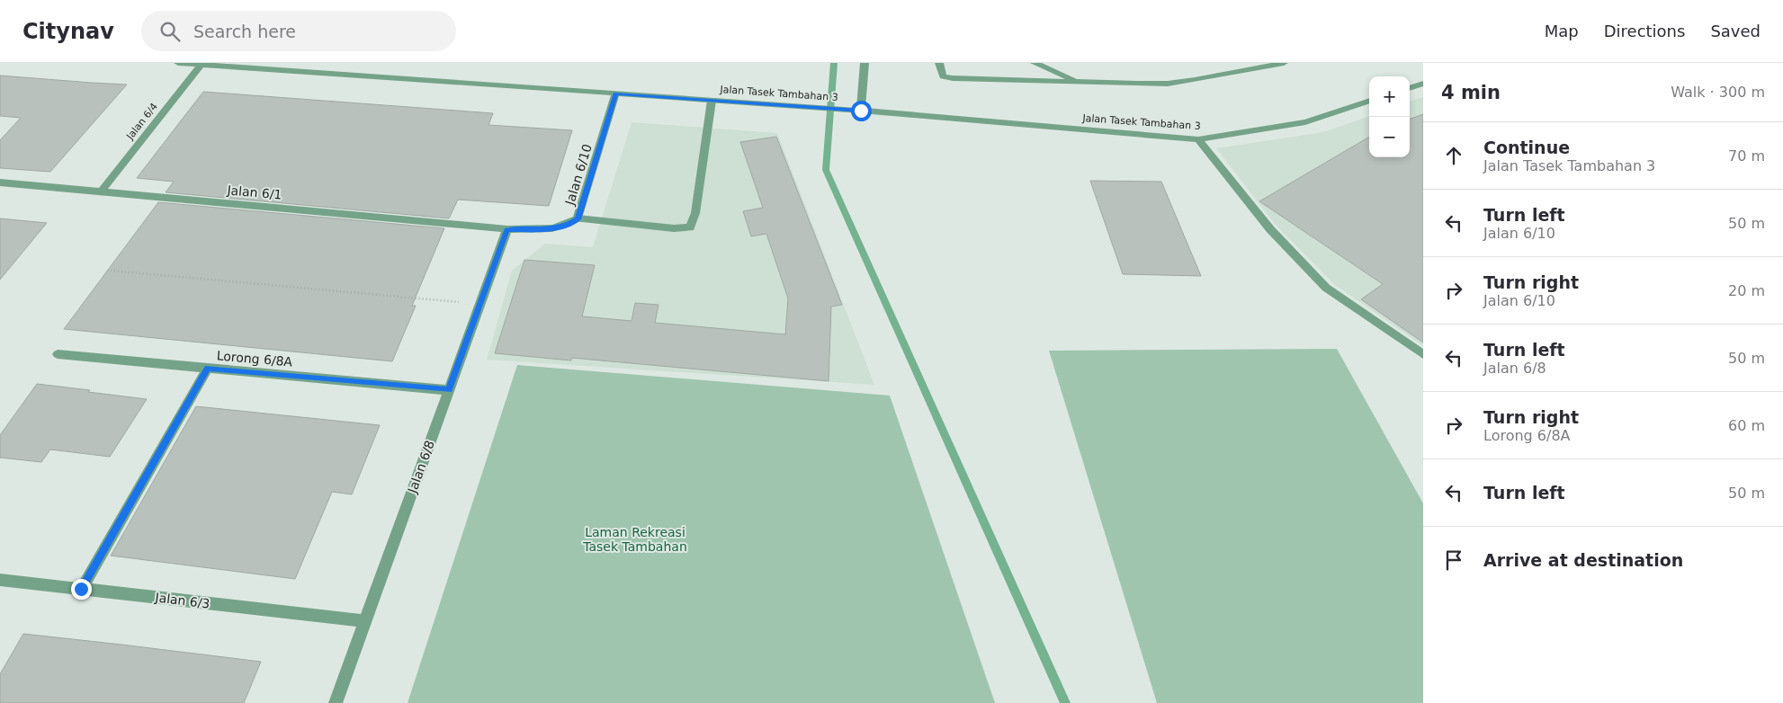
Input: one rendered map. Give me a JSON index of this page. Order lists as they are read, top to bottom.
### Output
{
  "streets": {
    "street": [
      "Jalan Tasek Tambahan 3",
      "Jalan 6/4",
      "Jalan 6/10",
      "Jalan 6/1",
      "Lorong 6/8A",
      "Jalan 6/8",
      "Jalan 6/3"
    ]
  },
  "crossings": [
    ["Jalan Tasek Tambahan 3", "Jalan 6/4"],
    ["Jalan Tasek Tambahan 3", "Jalan 6/10"],
    ["Jalan 6/4", "Jalan 6/1"],
    ["Jalan 6/10", "Jalan 6/1"],
    ["Jalan 6/10", "Jalan 6/8"],
    ["Jalan 6/1", "Jalan 6/8"],
    ["Lorong 6/8A", "Jalan 6/8"],
    ["Jalan 6/8", "Jalan 6/3"]
  ],
  "parks": ["Laman Rekreasi Tasek Tambahan"],
  "page": {
    "header": "Citynav",
    "search": "Search here",
    "nav": ["Map", "Directions", "Saved"],
    "heading": ["4 min", "Walk · 300 m"],
    "map_buttons": ["+", "−"],
    "list": [
      ["Continue", "Jalan Tasek Tambahan 3", "70 m"],
      ["Turn left", "Jalan 6/10", "50 m"],
      ["Turn right", "Jalan 6/10", "20 m"],
      ["Turn left", "Jalan 6/8", "50 m"],
      ["Turn right", "Lorong 6/8A", "60 m"],
      ["Turn left", "50 m"],
      "Arrive at destination"
    ]
  }
}
